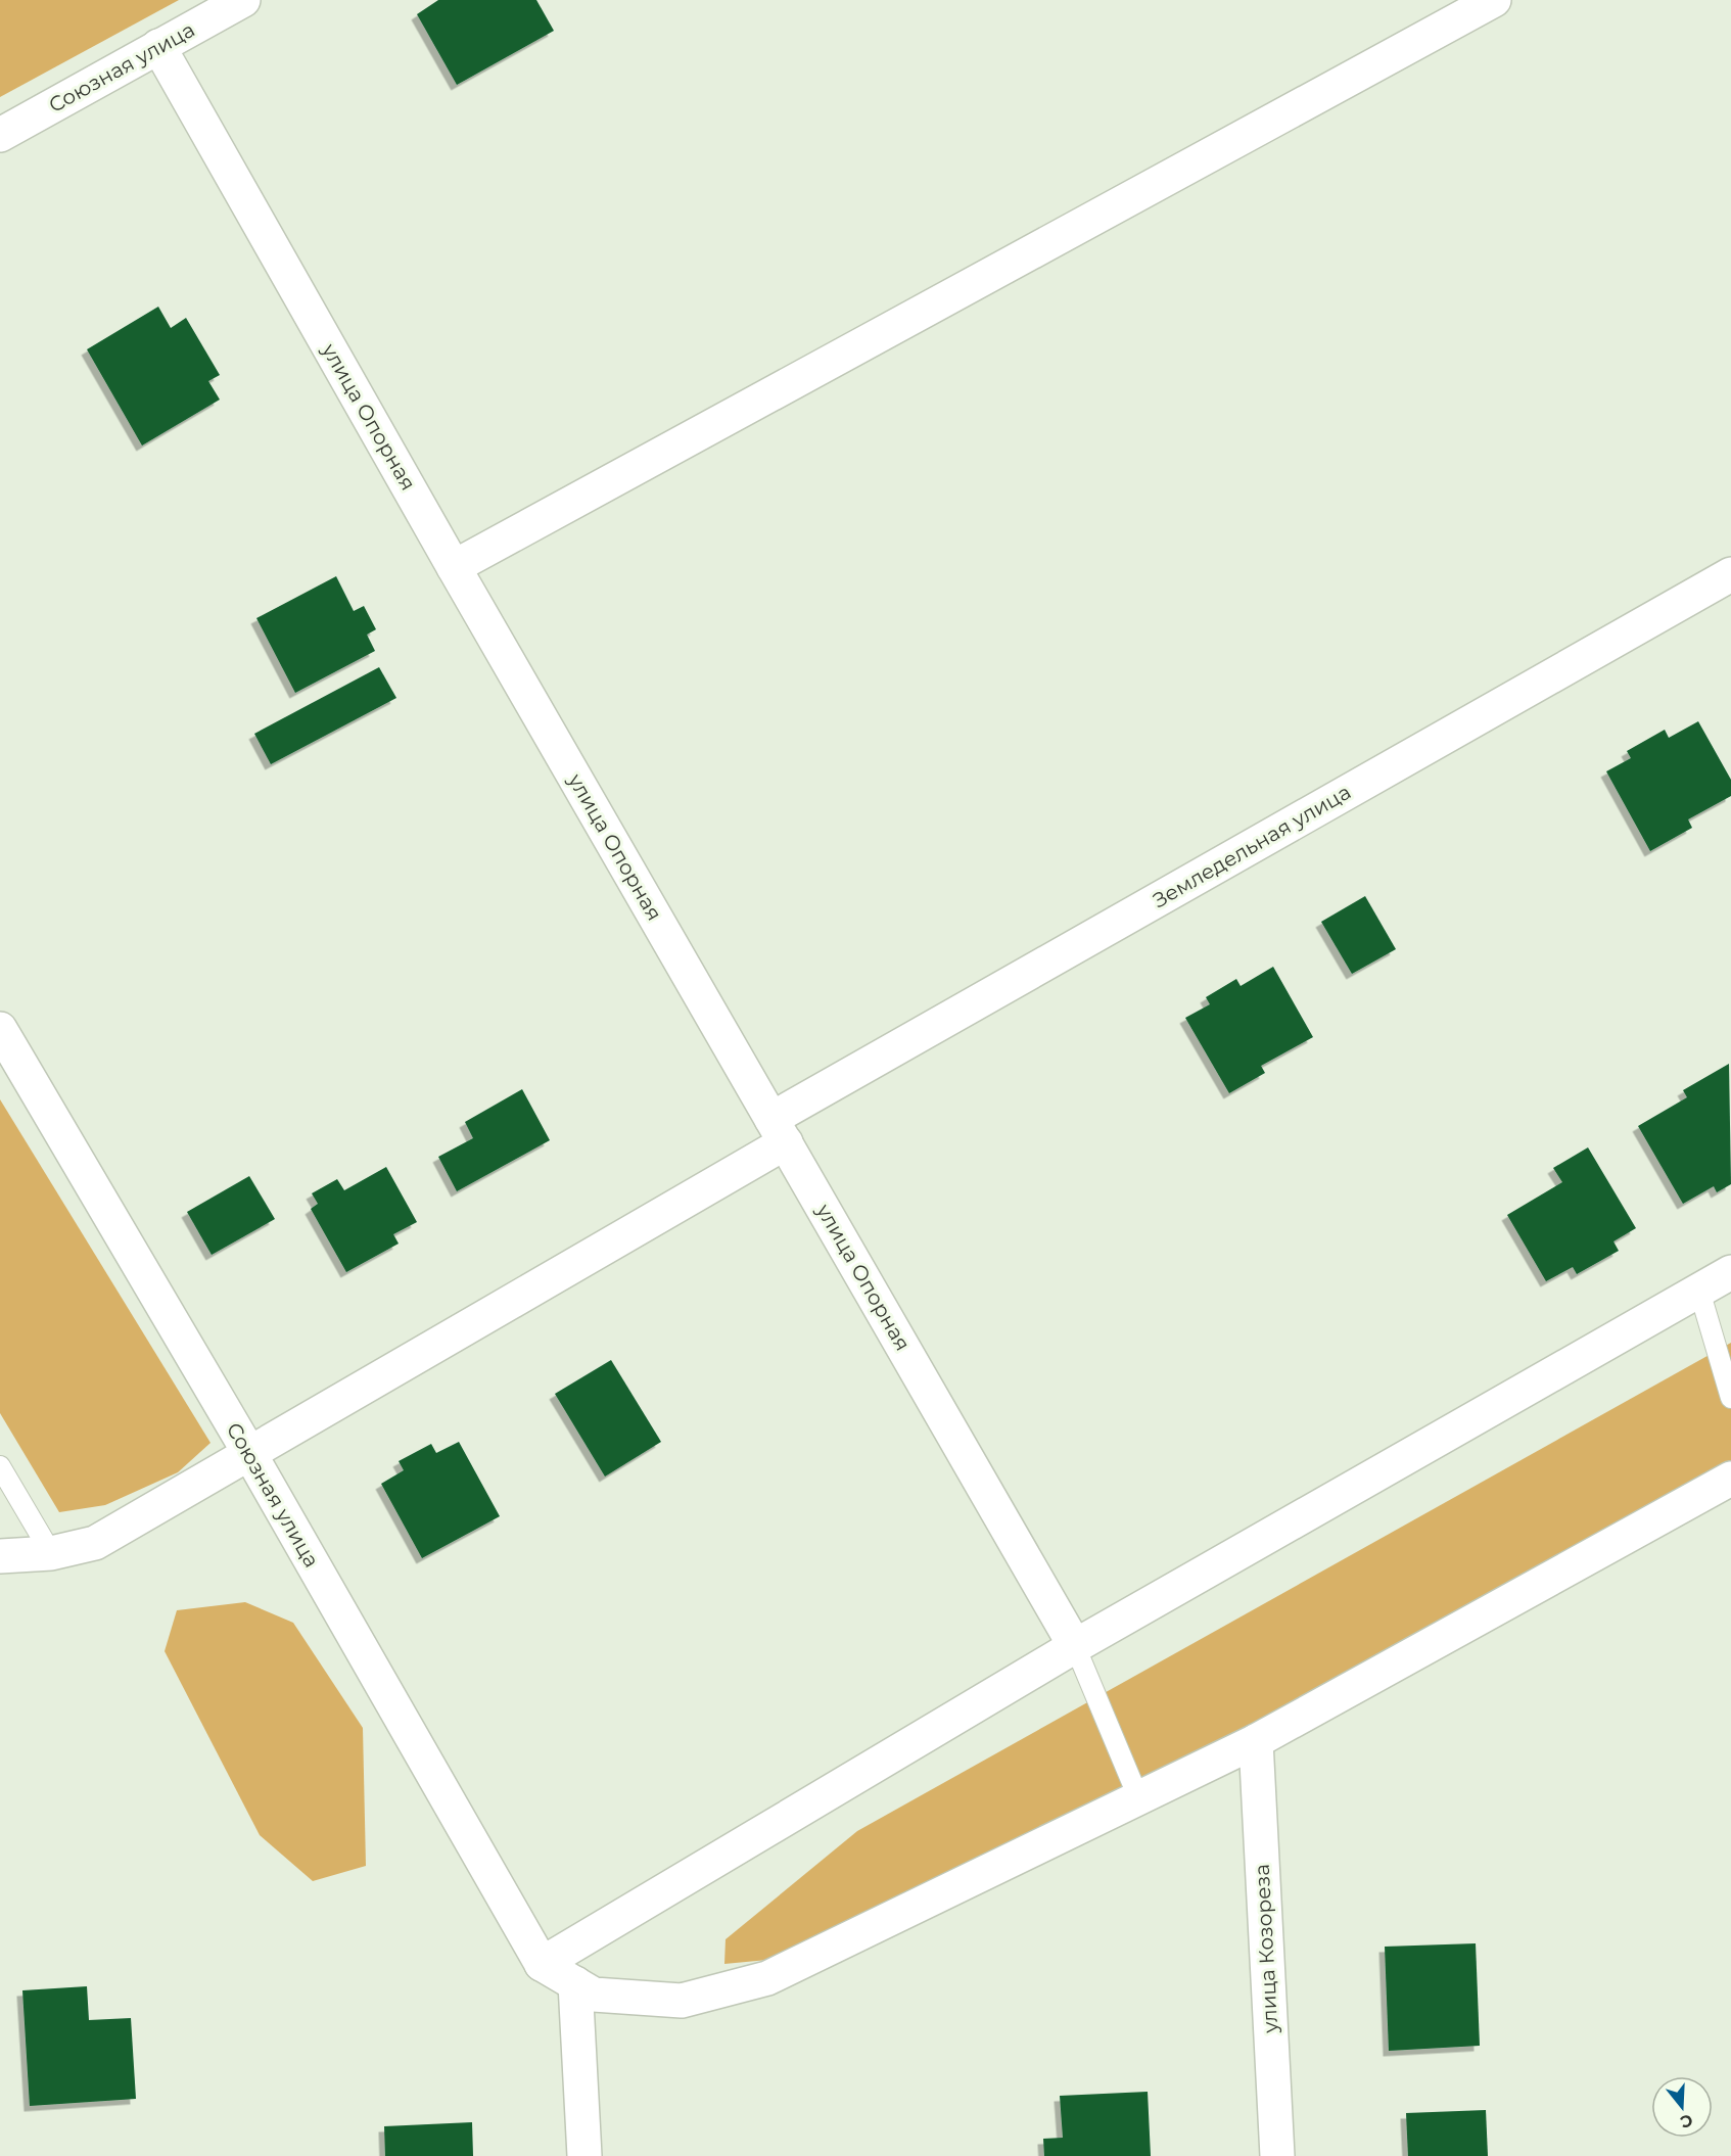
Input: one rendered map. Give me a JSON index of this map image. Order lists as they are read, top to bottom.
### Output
{
  "streets": {
    "street": [
      "Союзная улица",
      "улица Опорная",
      "Земледельная улица",
      "улица Козореза"
    ]
  },
  "crossings": [
    ["Союзная улица", "улица Опорная"],
    ["Союзная улица", "Земледельная улица"],
    ["улица Опорная", "Земледельная улица"]
  ],
  "north": "bottom"
}
